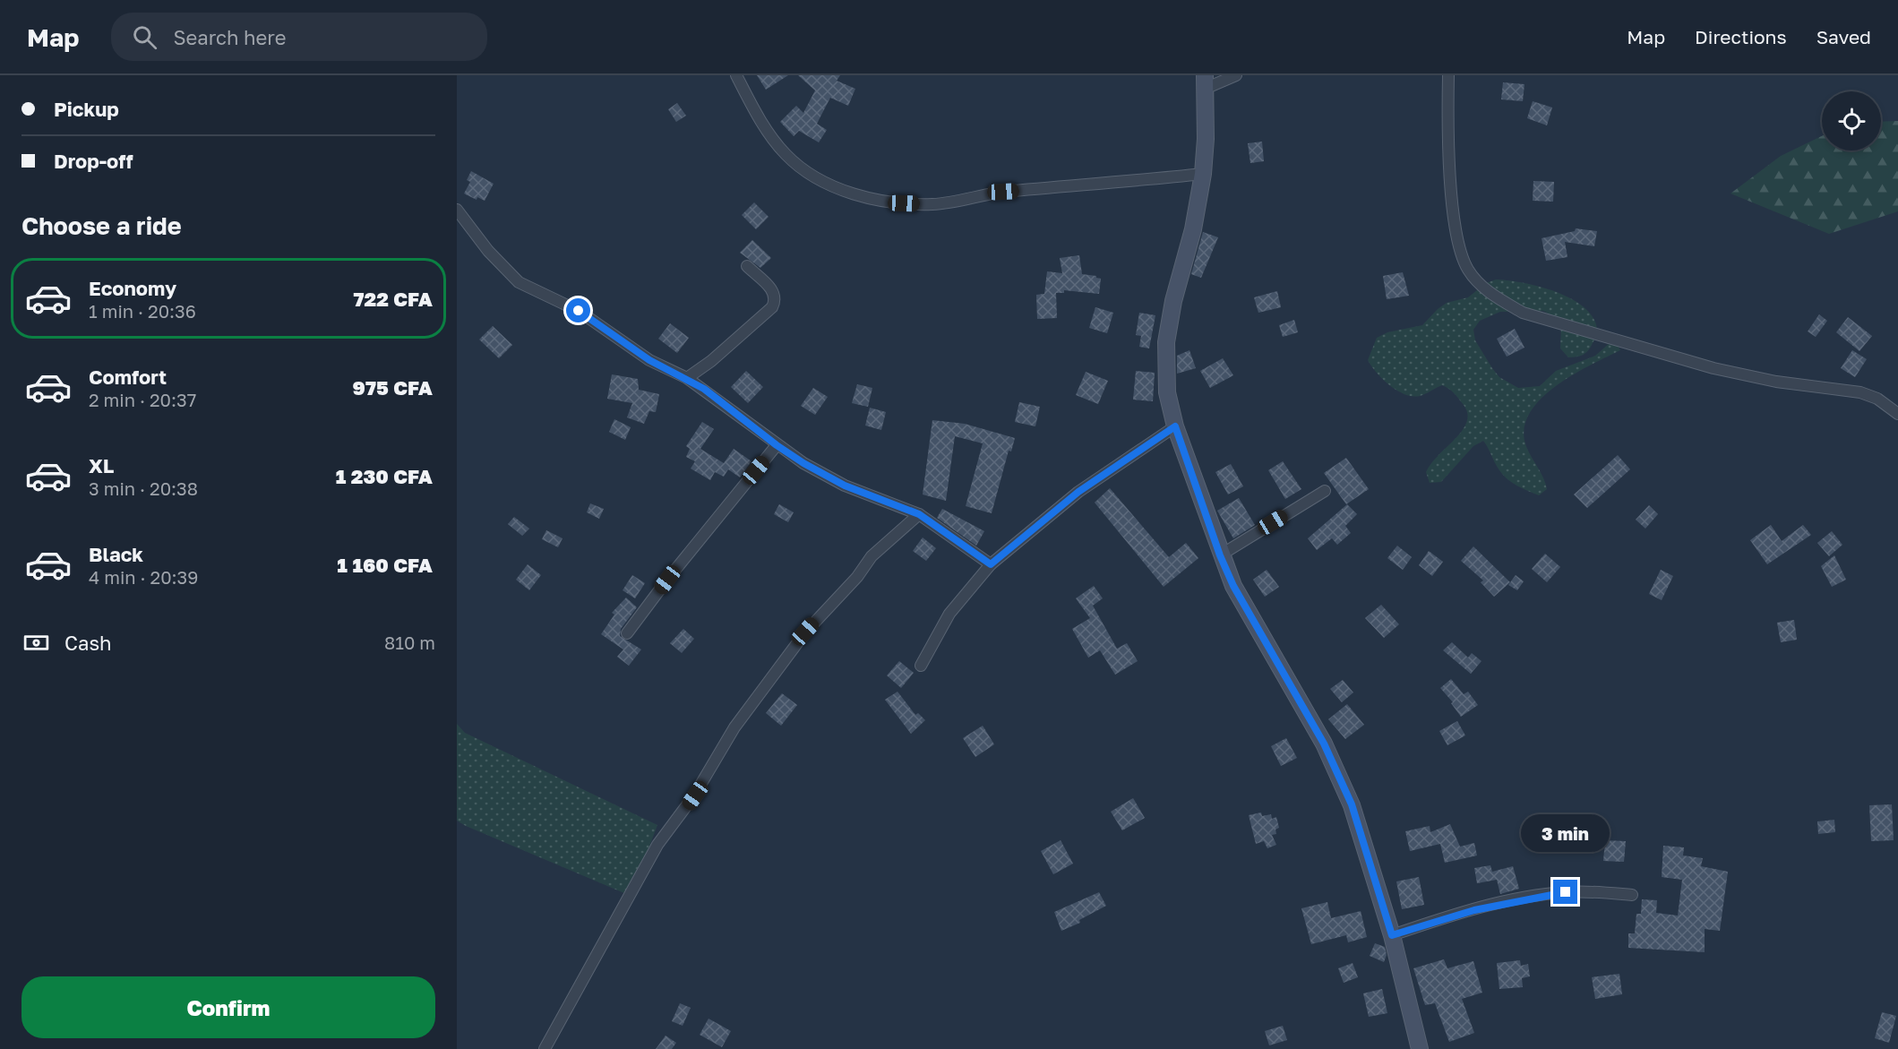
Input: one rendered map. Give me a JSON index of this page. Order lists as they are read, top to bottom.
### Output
{
  "page": {
    "header": "Map",
    "search": "Search here",
    "nav": ["Map", "Directions", "Saved"],
    "banner": ["Pickup", "Drop-off"],
    "heading": "Choose a ride",
    "list": [
      {
        "name": "Economy",
        "note": "1 min · 20:36",
        "value": "722 CFA"
      },
      {
        "name": "Comfort",
        "note": "2 min · 20:37",
        "value": "975 CFA"
      },
      {
        "name": "XL",
        "note": "3 min · 20:38",
        "value": "1 230 CFA"
      },
      {
        "name": "Black",
        "note": "4 min · 20:39",
        "value": "1 160 CFA"
      }
    ],
    "pay": ["Cash", "810 m"],
    "bubble": "3 min",
    "buttons": "Confirm"
  }
}
